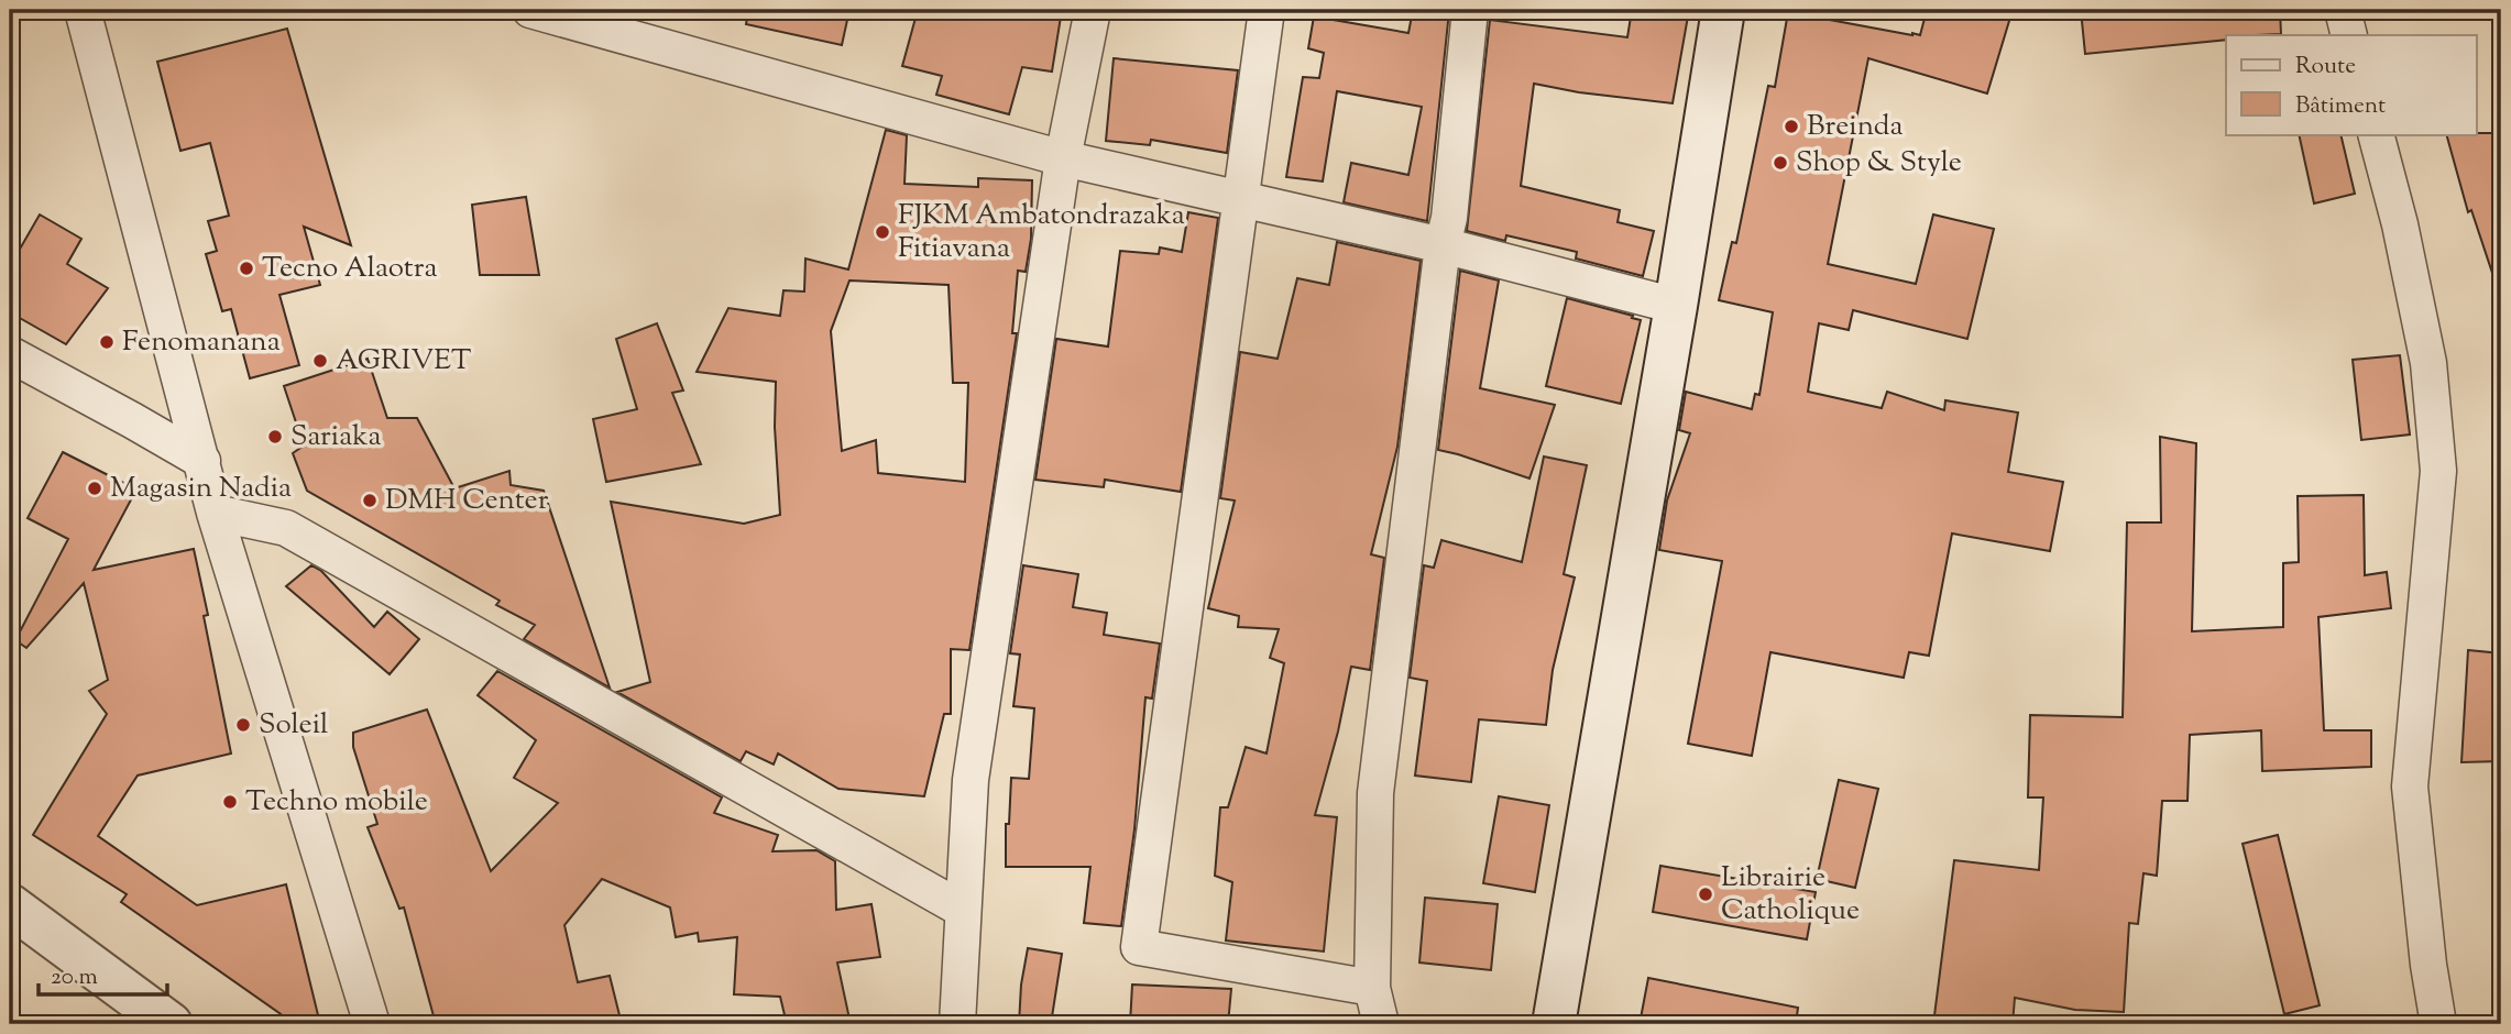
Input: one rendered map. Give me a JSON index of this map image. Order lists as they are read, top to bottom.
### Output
{
  "places": [
    "Breinda",
    "Shop & Style",
    "FJKM Ambatondrazaka Fitiavana",
    "Tecno Alaotra",
    "Fenomanana",
    "AGRIVET",
    "Sariaka",
    "Magasin Nadia",
    "DMH Center",
    "Soleil",
    "Techno mobile",
    "Librairie Catholique"
  ],
  "legend": ["Route", "Bâtiment"],
  "scale_bar": "20 m"
}
